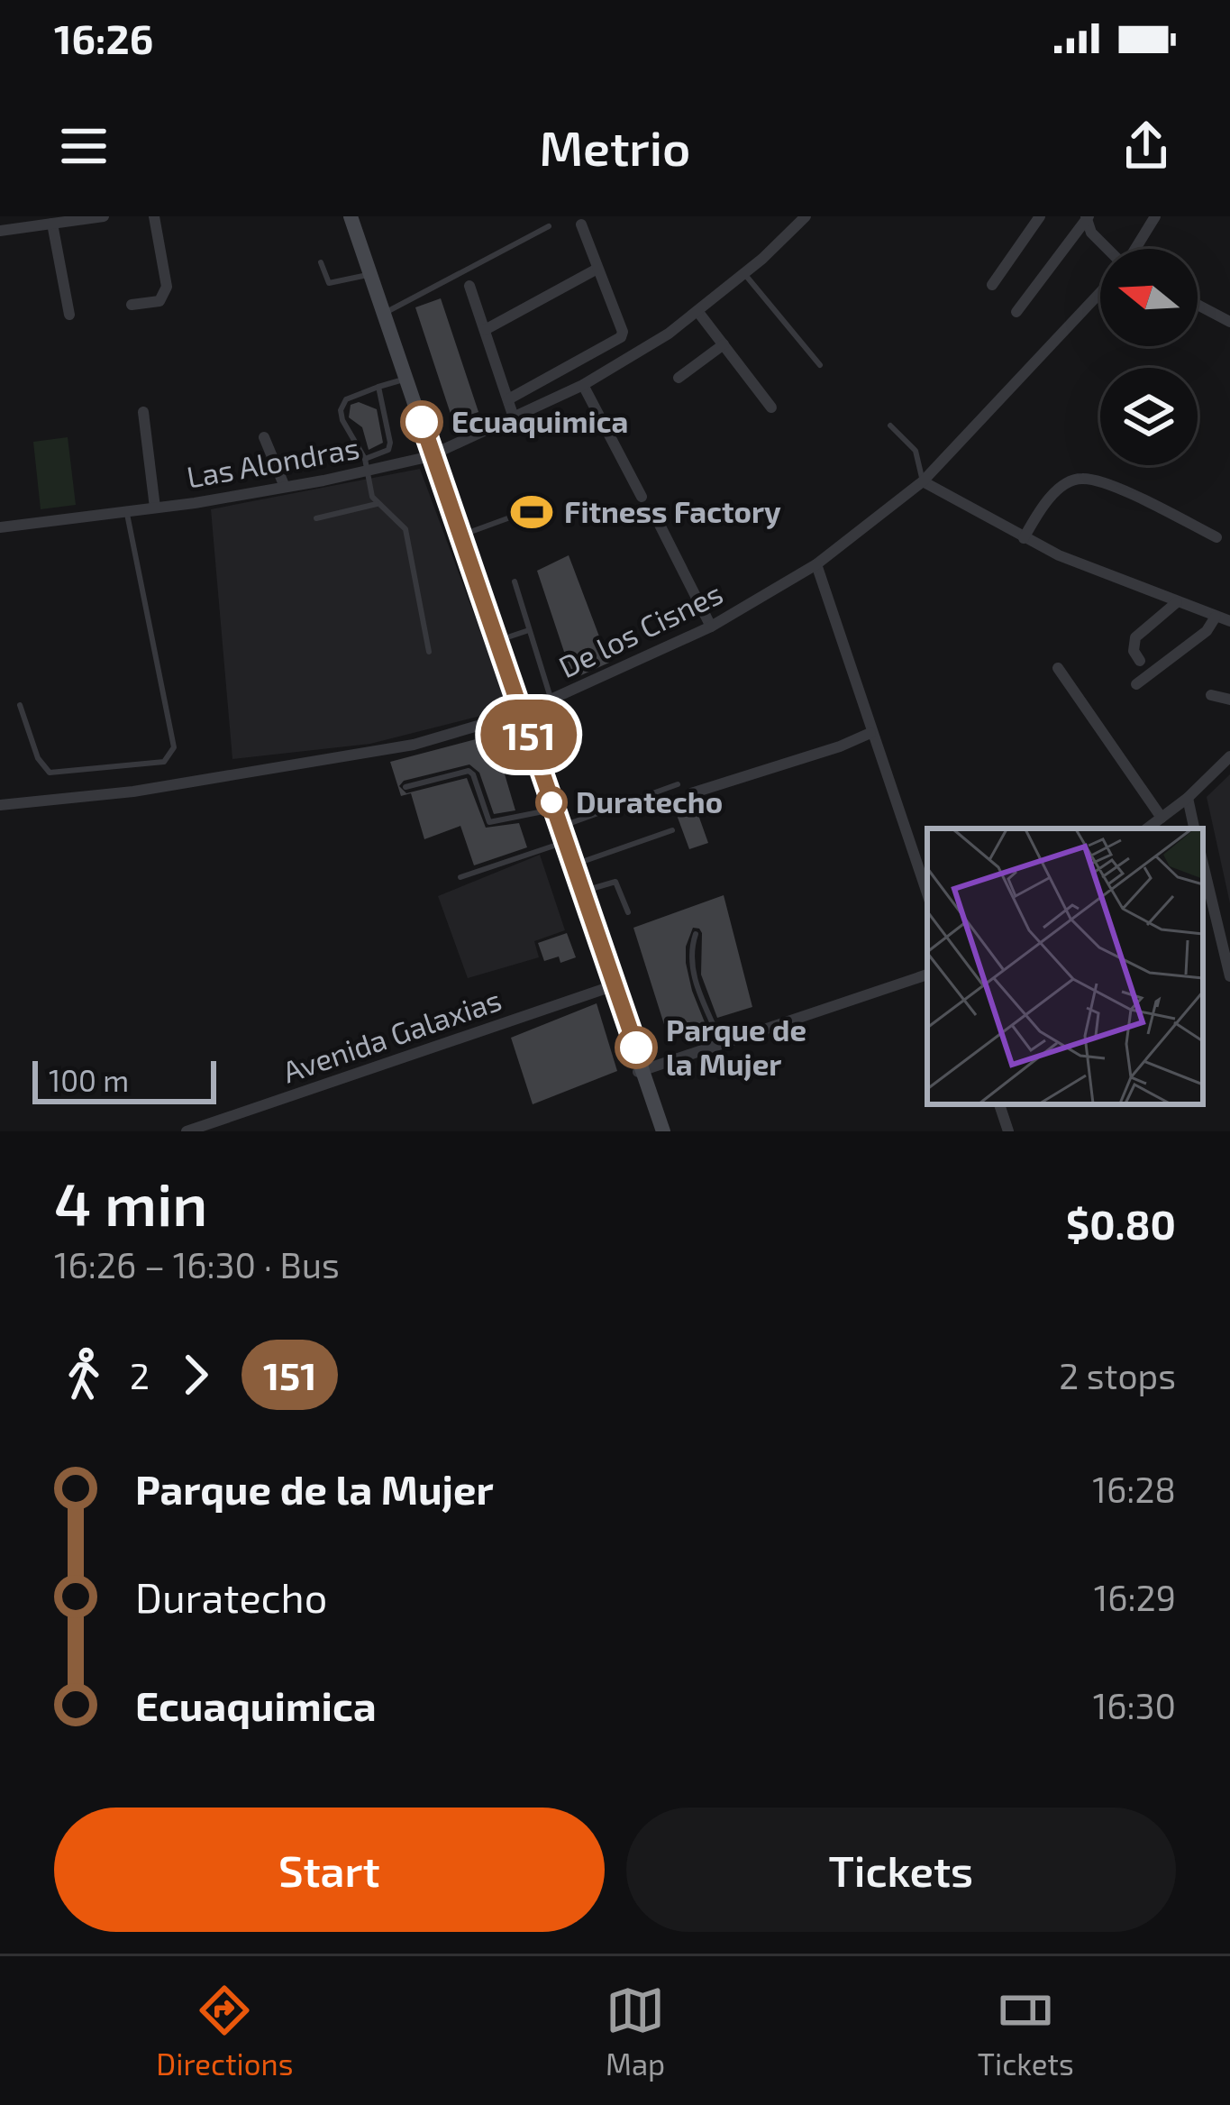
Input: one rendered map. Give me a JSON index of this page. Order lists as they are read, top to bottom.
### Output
{
  "streets": {
    "street": ["Las Alondras", "De los Cisnes", "Avenida Galaxias"]
  },
  "places": {
    "other": ["Ecuaquimica", "Duratecho", "Parque de la Mujer"],
    "sports": ["Fitness Factory"]
  },
  "lines": ["bus line 151"],
  "scale_bar": "100 m",
  "north": "left",
  "page": {
    "status": "16:26",
    "header": "Metrio",
    "on_map": "151",
    "scale": "100 m",
    "heading": ["4 min", "16:26 – 16:30 · Bus", "$0.80"],
    "legs": ["2", "151", "2 stops"],
    "list": [
      {
        "name": "Parque de la Mujer",
        "value": "16:28"
      },
      {
        "name": "Duratecho",
        "value": "16:29"
      },
      {
        "name": "Ecuaquimica",
        "value": "16:30"
      }
    ],
    "buttons": ["Start", "Tickets"],
    "tabs": ["Directions", "Map", "Tickets"]
  }
}
